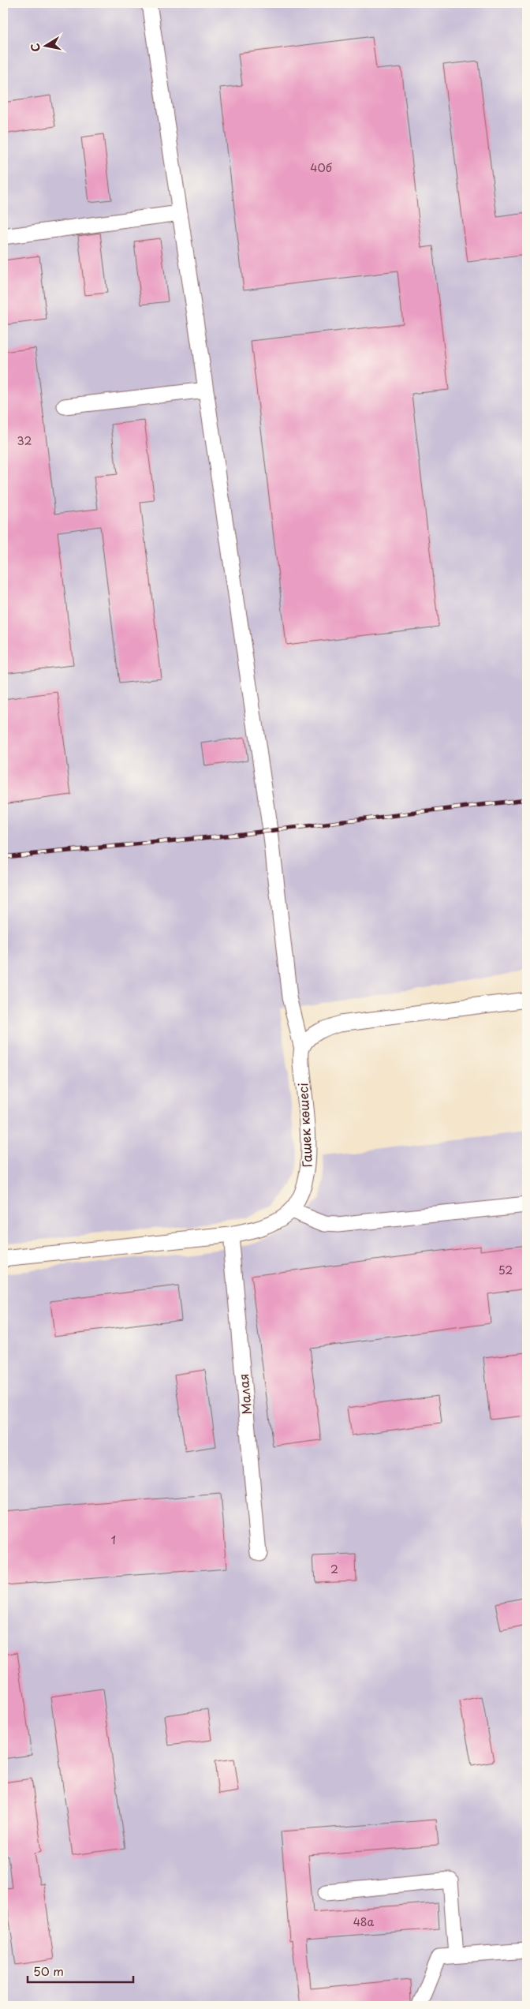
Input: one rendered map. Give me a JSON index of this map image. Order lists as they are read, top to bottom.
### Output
{
  "streets": {
    "street": ["Гашек көшесі", "Малая"]
  },
  "crossings": [
    ["Гашек көшесі", "Малая"]
  ],
  "house_numbers": [
    "40б",
    "32",
    "52",
    "1",
    "2",
    "48а"
  ],
  "scale_bar": "50 m",
  "north": "left"
}
